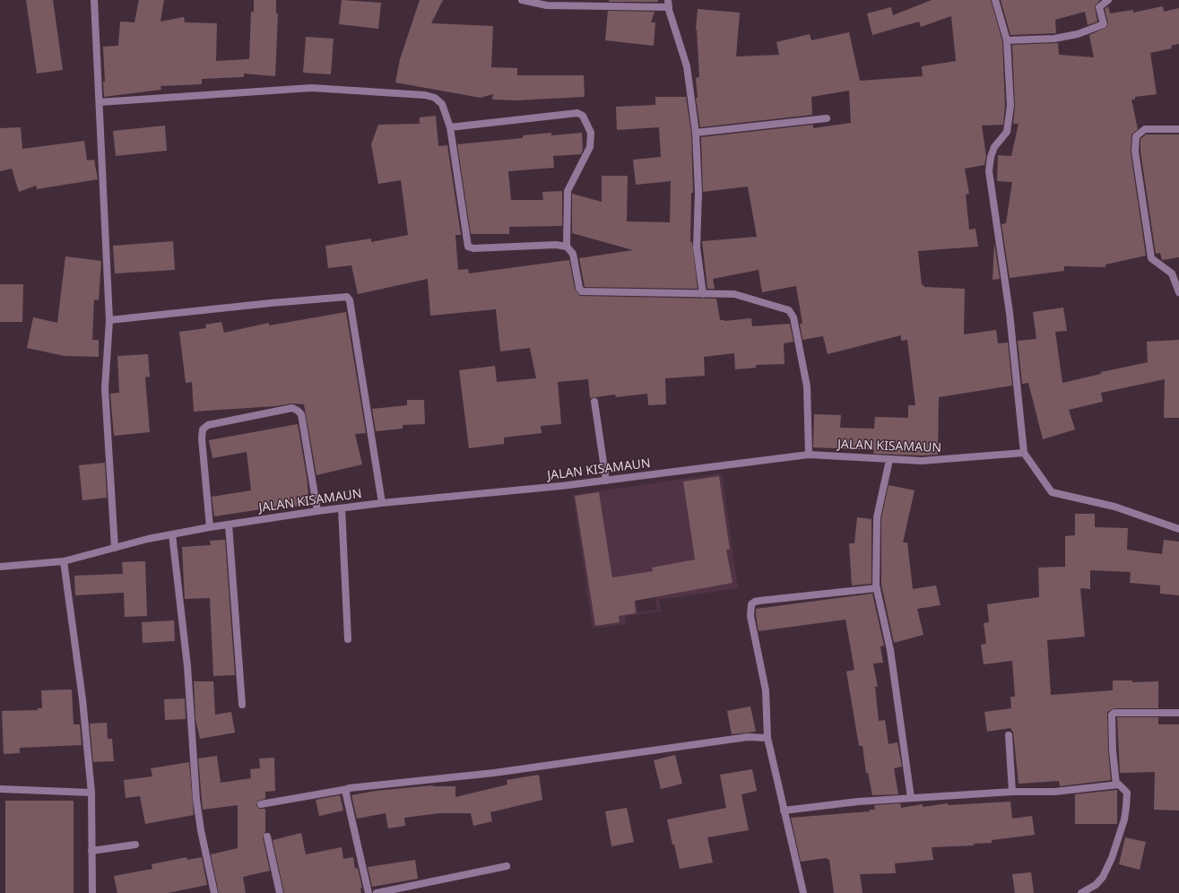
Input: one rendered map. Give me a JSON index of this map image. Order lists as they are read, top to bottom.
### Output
{
  "streets": {
    "street": ["JALAN KISAMAUN"]
  }
}
